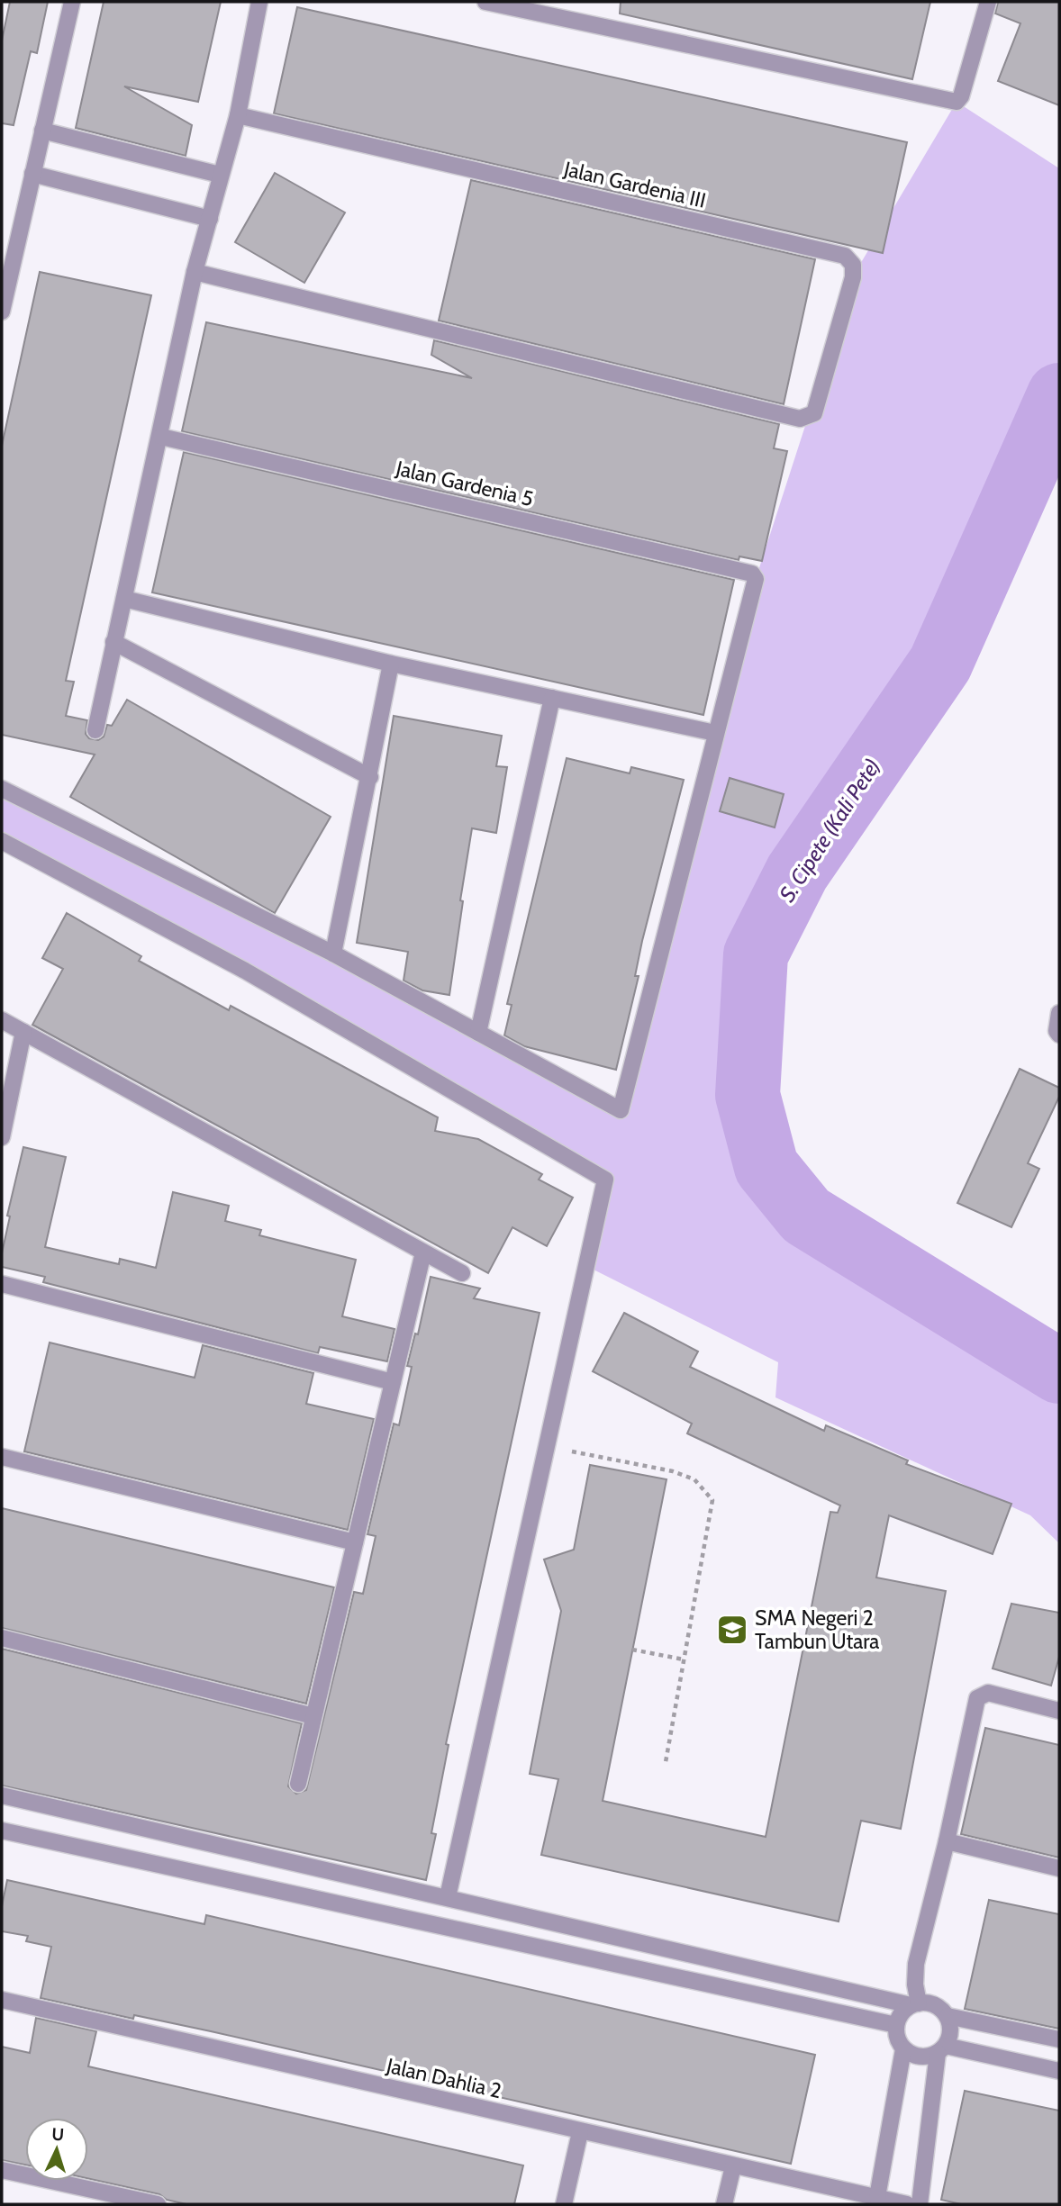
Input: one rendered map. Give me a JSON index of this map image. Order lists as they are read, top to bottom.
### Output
{
  "streets": {
    "street": ["Jalan Gardenia III", "Jalan Gardenia 5", "Jalan Dahlia 2"]
  },
  "water": ["S. Cipete (Kali Pete)"],
  "places": {
    "school or university": ["SMA Negeri 2 Tambun Utara"]
  },
  "north": "top"
}
